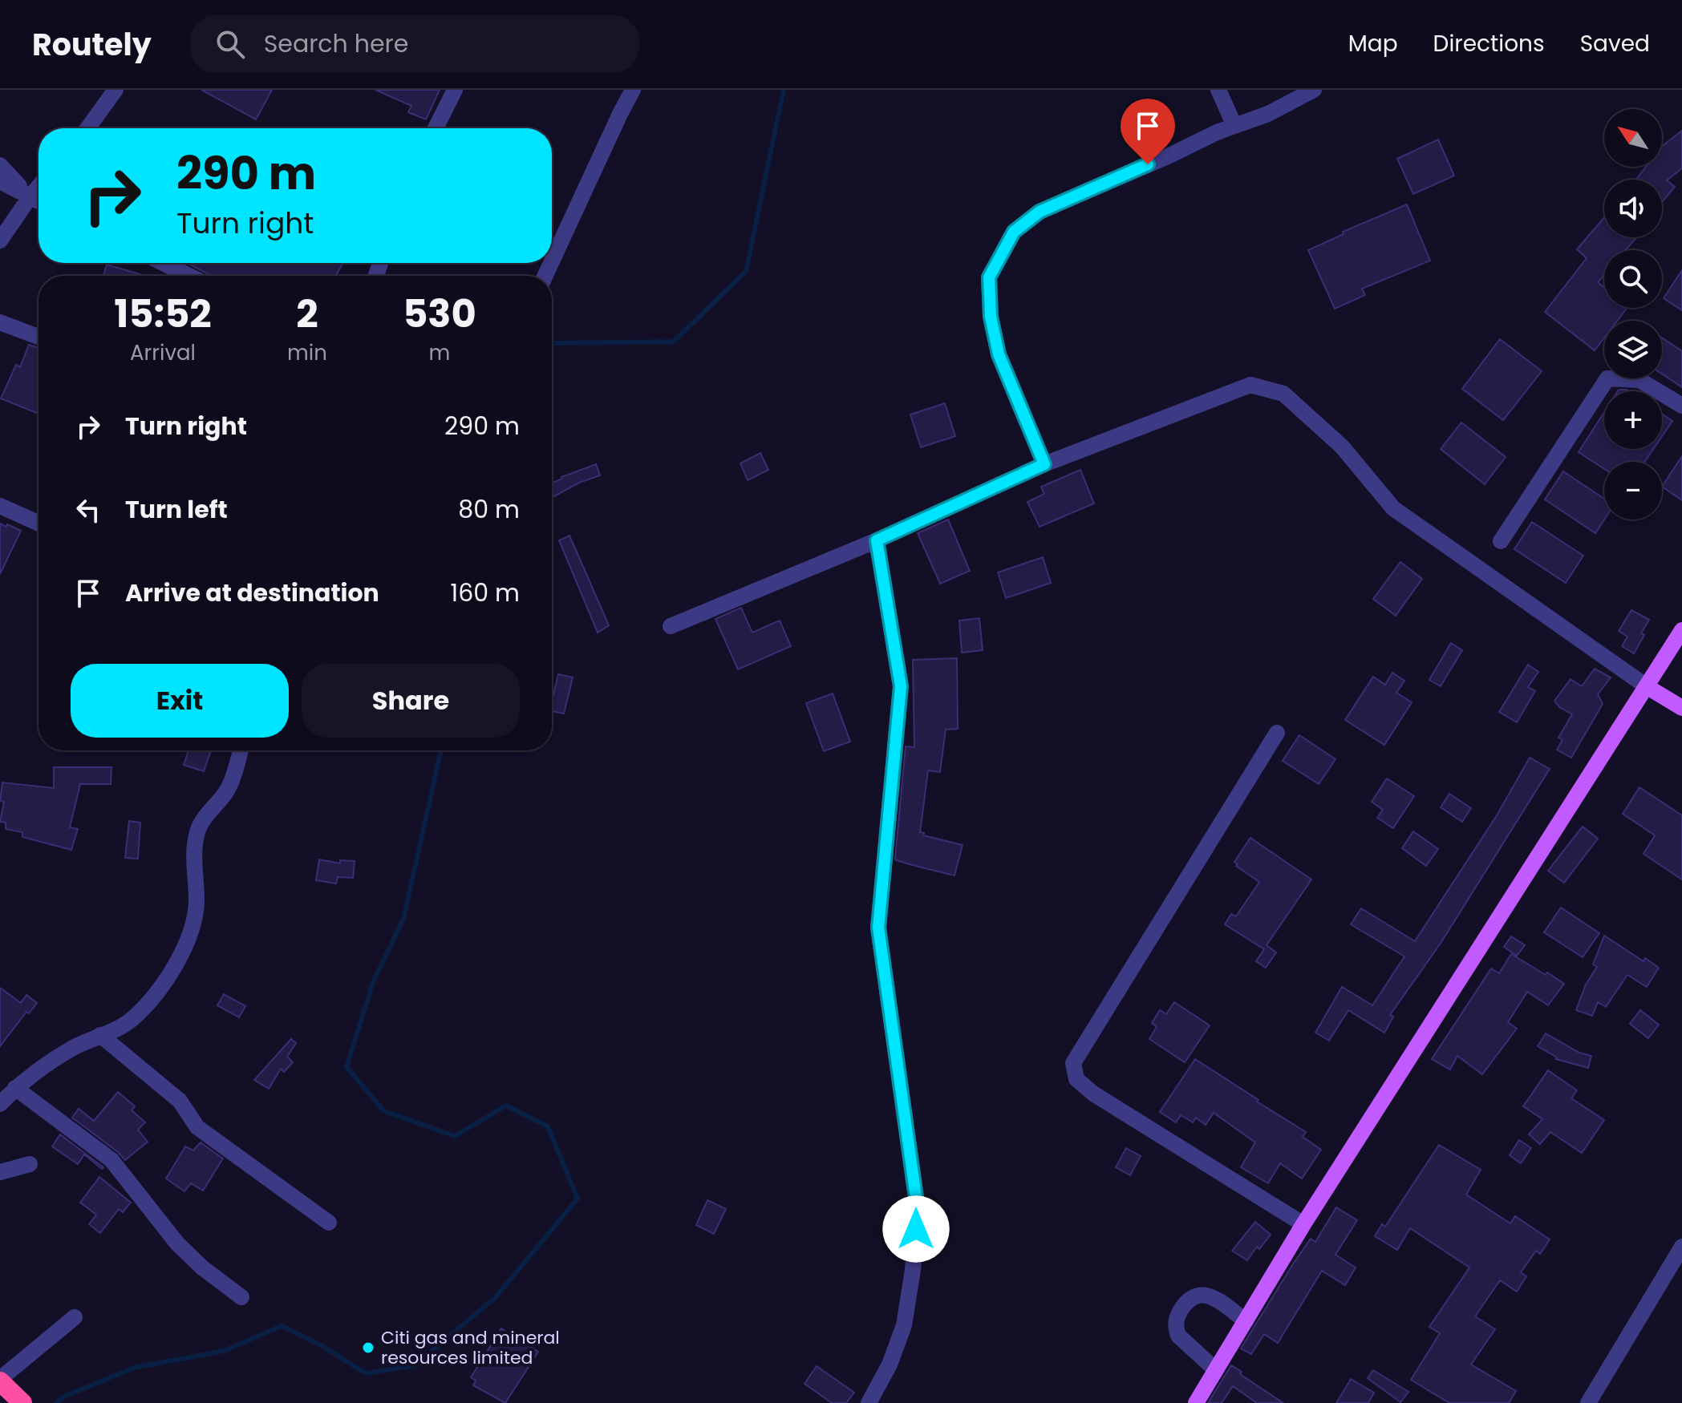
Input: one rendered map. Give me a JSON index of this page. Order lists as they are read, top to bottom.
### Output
{
  "places": ["Citi gas and mineral resources limited"],
  "north": "top left",
  "page": {
    "header": "Routely",
    "search": "Search here",
    "nav": ["Map", "Directions", "Saved"],
    "map_buttons": ["+", "−"],
    "turn": ["290 m", "Turn right"],
    "eta": [
      "15:52",
      "Arrival",
      "2",
      "min",
      "530",
      "m"
    ],
    "list": [
      {
        "name": "Turn right",
        "value": "290 m"
      },
      {
        "name": "Turn left",
        "value": "80 m"
      },
      {
        "name": "Arrive at destination",
        "value": "160 m"
      }
    ],
    "buttons": ["Exit", "Share"]
  }
}
